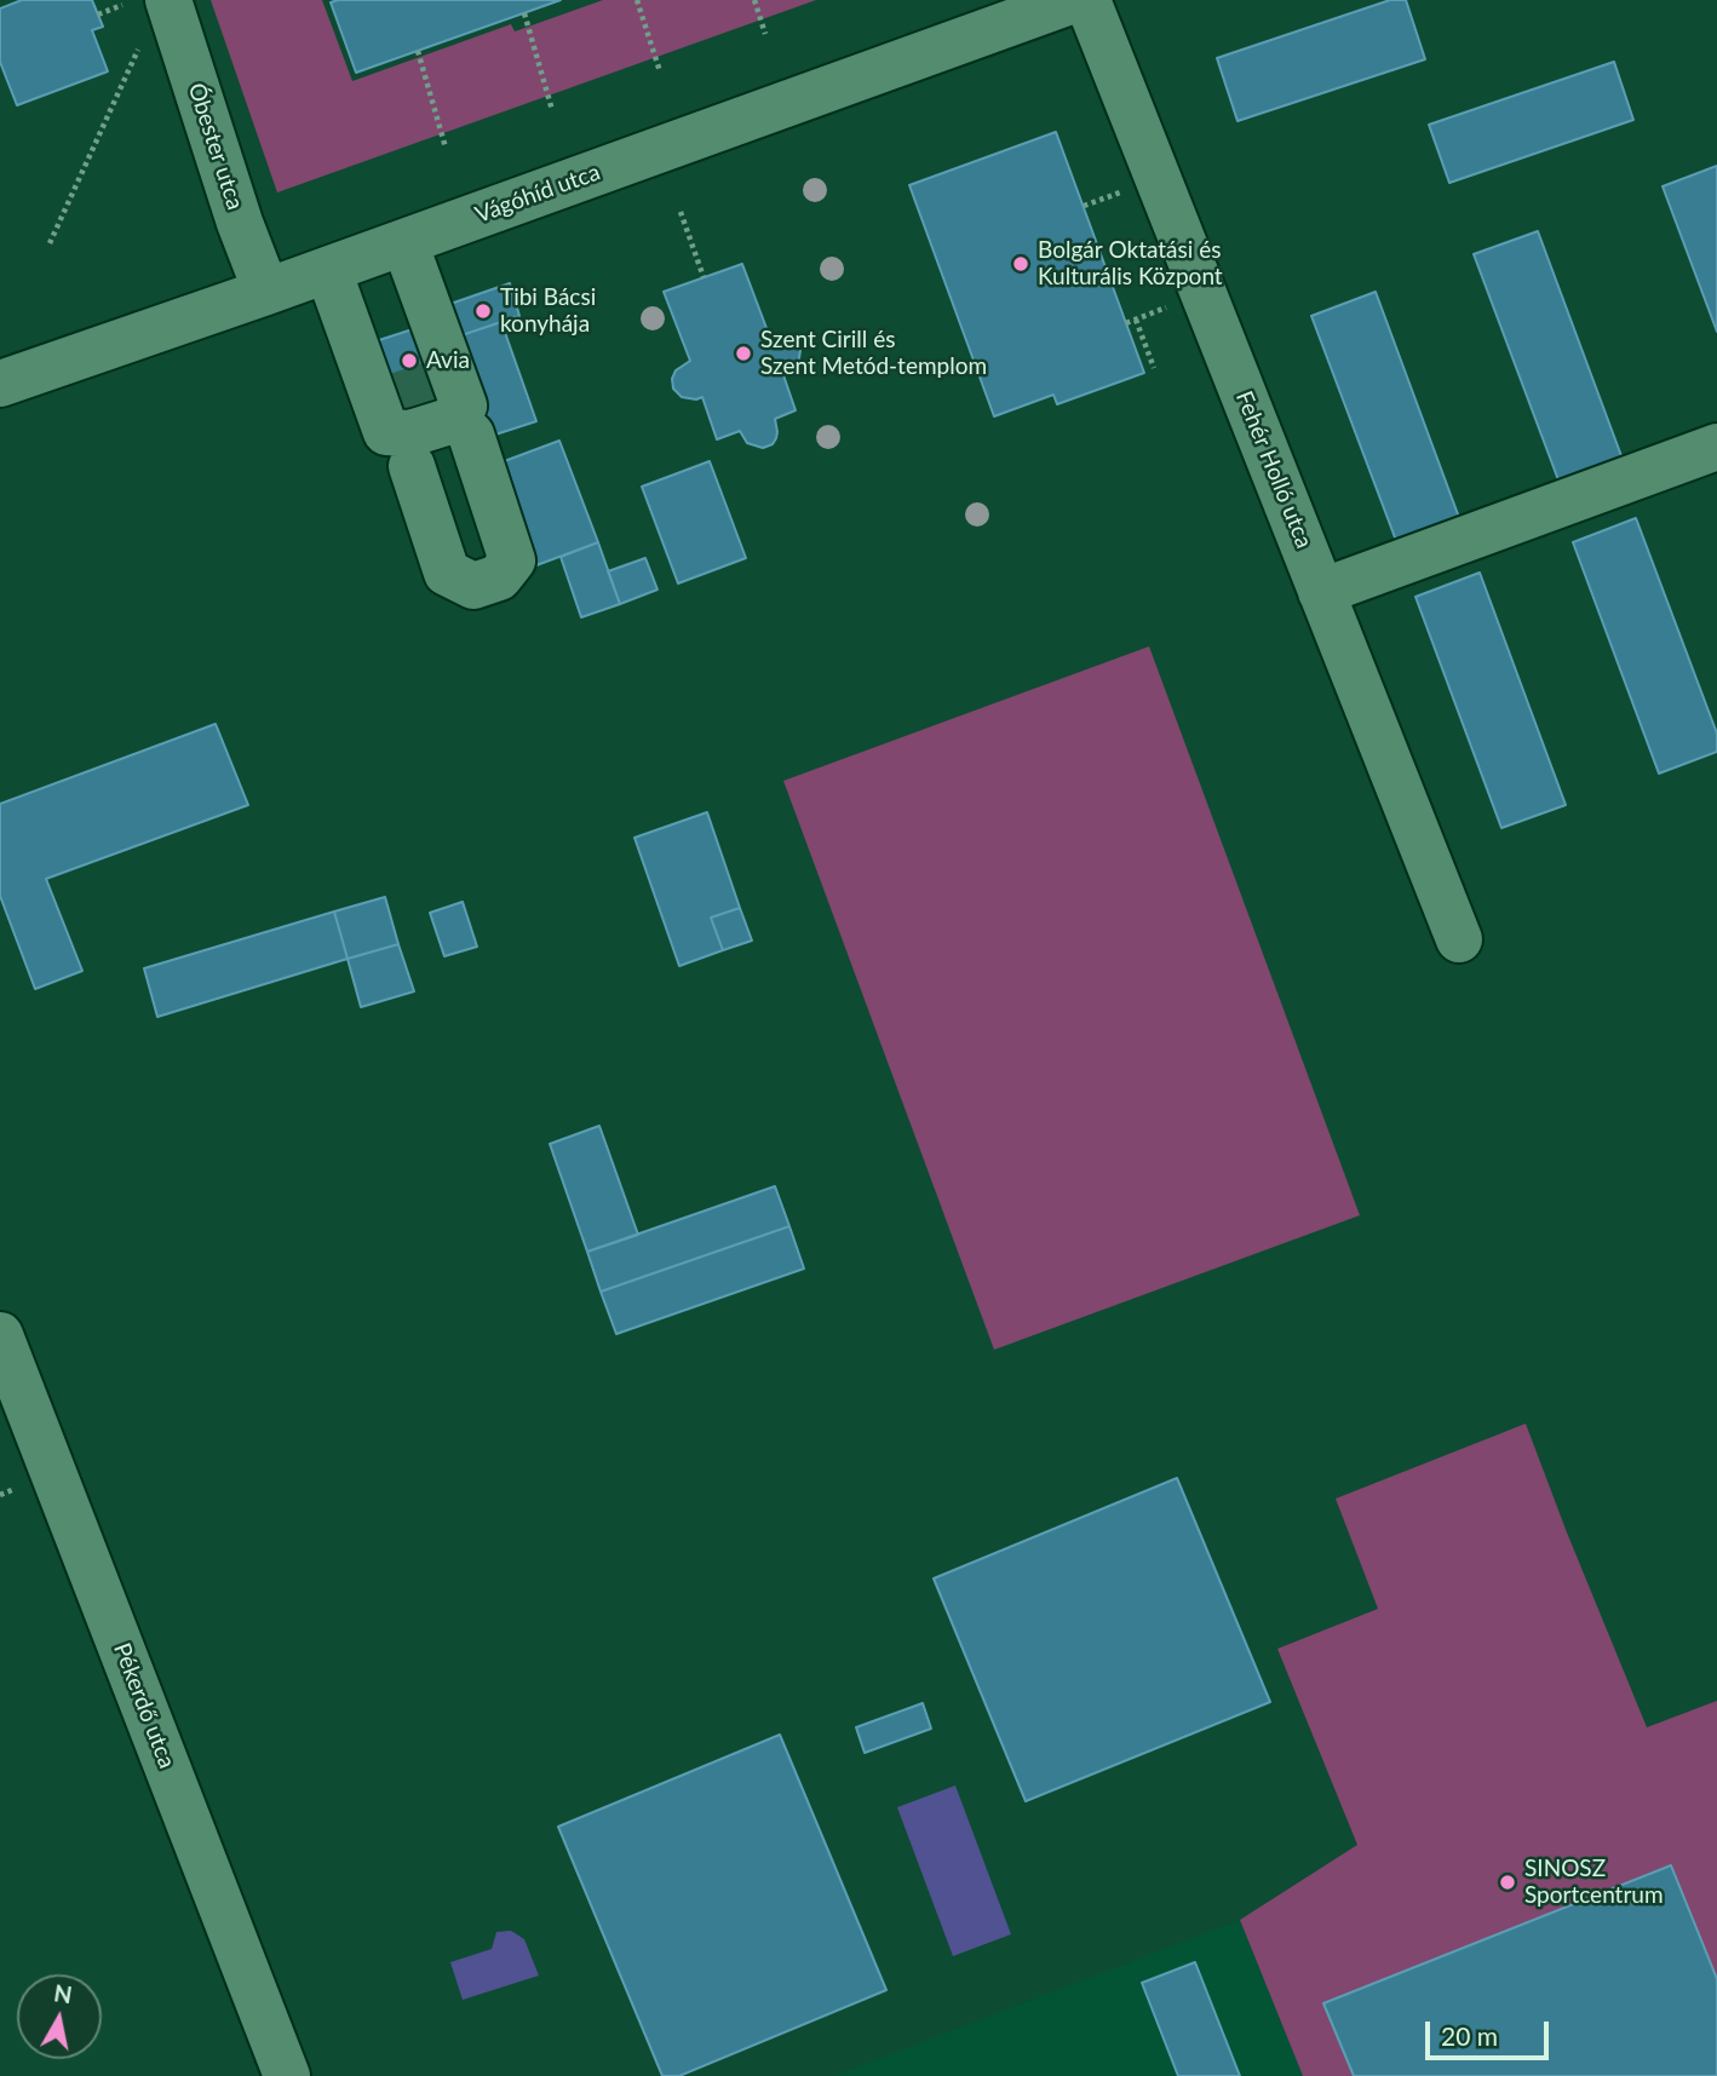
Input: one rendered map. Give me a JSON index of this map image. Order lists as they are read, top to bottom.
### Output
{
  "streets": {
    "street": [
      "Óbester utca",
      "Vágóhíd utca",
      "Fehér Holló utca",
      "Pékerdő utca"
    ]
  },
  "crossings": [
    ["Óbester utca", "Vágóhíd utca"]
  ],
  "places": [
    "Bolgár Oktatási és Kulturális Központ",
    "Tibi Bácsi konyhája",
    "Szent Cirill és Szent Metód-templom",
    "Avia",
    "SINOSZ Sportcentrum"
  ],
  "scale_bar": "20 m",
  "north": "top"
}
